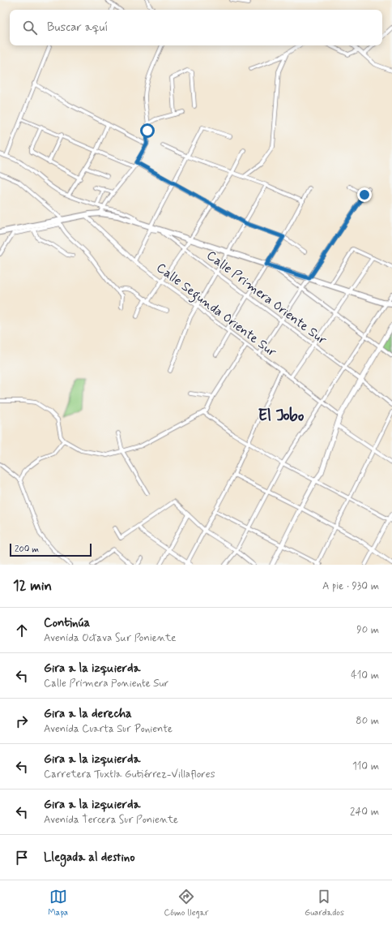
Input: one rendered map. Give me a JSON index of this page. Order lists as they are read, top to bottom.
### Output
{
  "streets": {
    "street": ["Calle Primera Oriente Sur", "Calle Segunda Oriente Sur"]
  },
  "districts": ["El Jobo"],
  "scale_bar": "200 m",
  "page": {
    "search": "Buscar aquí",
    "scale": "200 m",
    "heading": ["12 min", "A pie · 930 m"],
    "list": [
      ["Continúa", "Avenida Octava Sur Poniente", "90 m"],
      ["Gira a la izquierda", "Calle Primera Poniente Sur", "410 m"],
      ["Gira a la derecha", "Avenida Cuarta Sur Poniente", "80 m"],
      ["Gira a la izquierda", "Carretera Tuxtla Gutiérrez-Villaflores", "110 m"],
      ["Gira a la izquierda", "Avenida Tercera Sur Poniente", "240 m"],
      "Llegada al destino"
    ],
    "nav": ["Mapa", "Cómo llegar", "Guardados"]
  }
}
